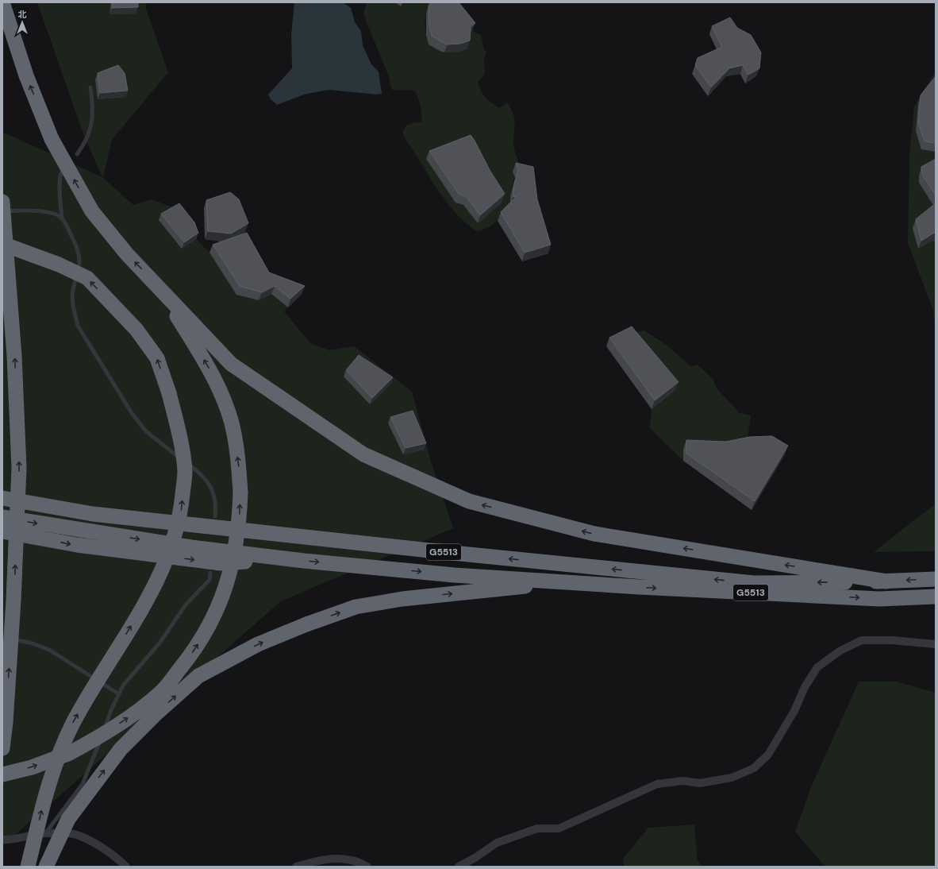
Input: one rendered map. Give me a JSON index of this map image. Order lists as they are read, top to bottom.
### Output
{
  "streets": {
    "highway": ["G5513"]
  },
  "north": "top"
}
